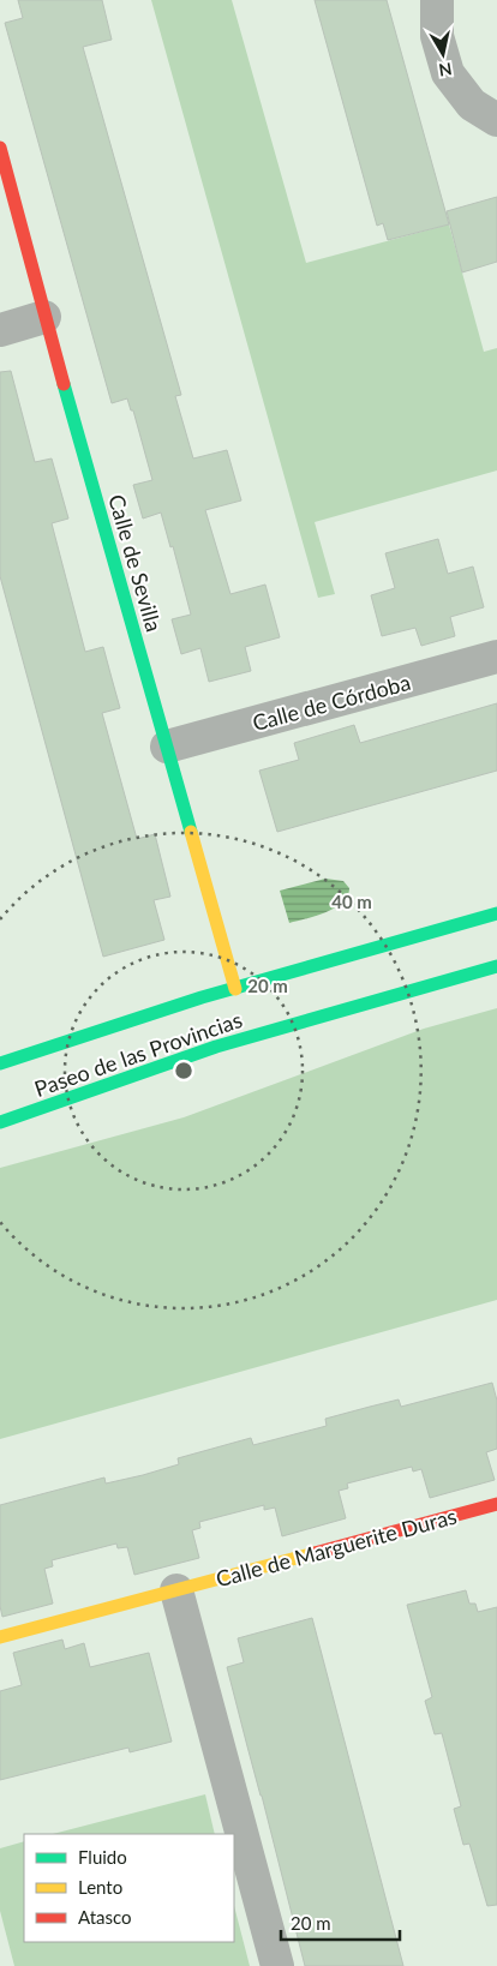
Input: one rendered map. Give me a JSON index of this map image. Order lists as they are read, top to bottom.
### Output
{
  "streets": {
    "street": [
      "Calle de Sevilla",
      "Calle de Córdoba",
      "Paseo de las Provincias",
      "Calle de Marguerite Duras"
    ]
  },
  "crossings": [
    ["Calle de Sevilla", "Calle de Córdoba"],
    ["Calle de Sevilla", "Paseo de las Provincias"]
  ],
  "legend": ["Fluido", "Lento", "Atasco"],
  "scale_bar": "20 m",
  "north": "bottom",
  "rings": ["40 m", "20 m"]
}
